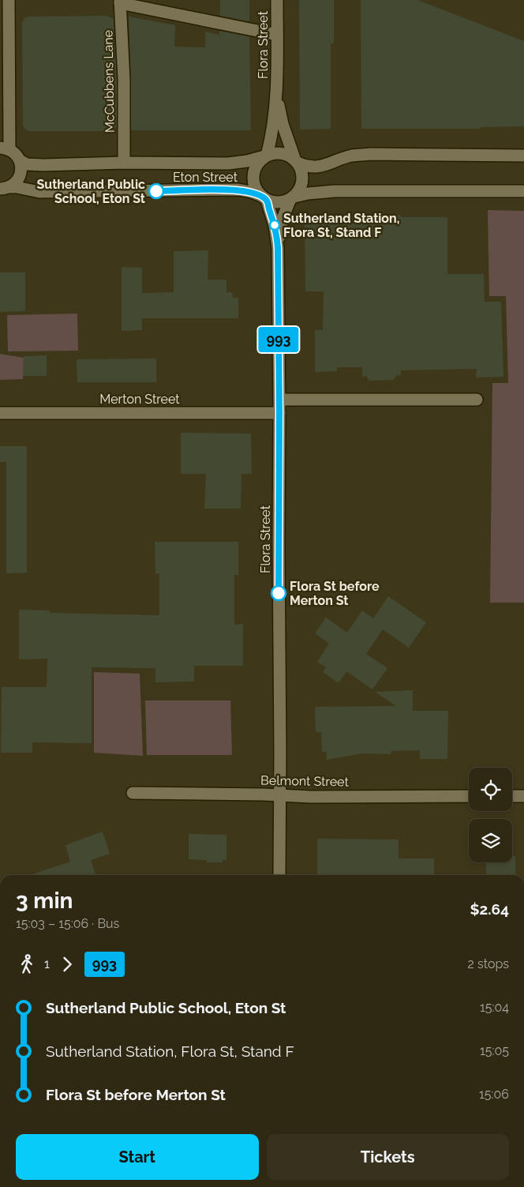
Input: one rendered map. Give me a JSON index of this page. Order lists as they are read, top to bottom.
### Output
{
  "streets": {
    "street": [
      "Flora Street",
      "McCubbens Lane",
      "Eton Street",
      "Merton Street",
      "Belmont Street"
    ]
  },
  "crossings": [
    ["Flora Street", "Eton Street"],
    ["Flora Street", "Merton Street"],
    ["Flora Street", "Belmont Street"],
    ["McCubbens Lane", "Eton Street"]
  ],
  "places": ["Sutherland Public School, Eton St", "Sutherland Station, Flora St, Stand F", "Flora St before Merton St"],
  "lines": ["bus line 993"],
  "page": {
    "on_map": "993",
    "heading": ["3 min", "15:03 – 15:06 · Bus", "$2.64"],
    "legs": ["1", "993", "2 stops"],
    "list": [
      {
        "name": "Sutherland Public School, Eton St",
        "value": "15:04"
      },
      {
        "name": "Sutherland Station, Flora St, Stand F",
        "value": "15:05"
      },
      {
        "name": "Flora St before Merton St",
        "value": "15:06"
      }
    ],
    "buttons": ["Start", "Tickets"]
  }
}
